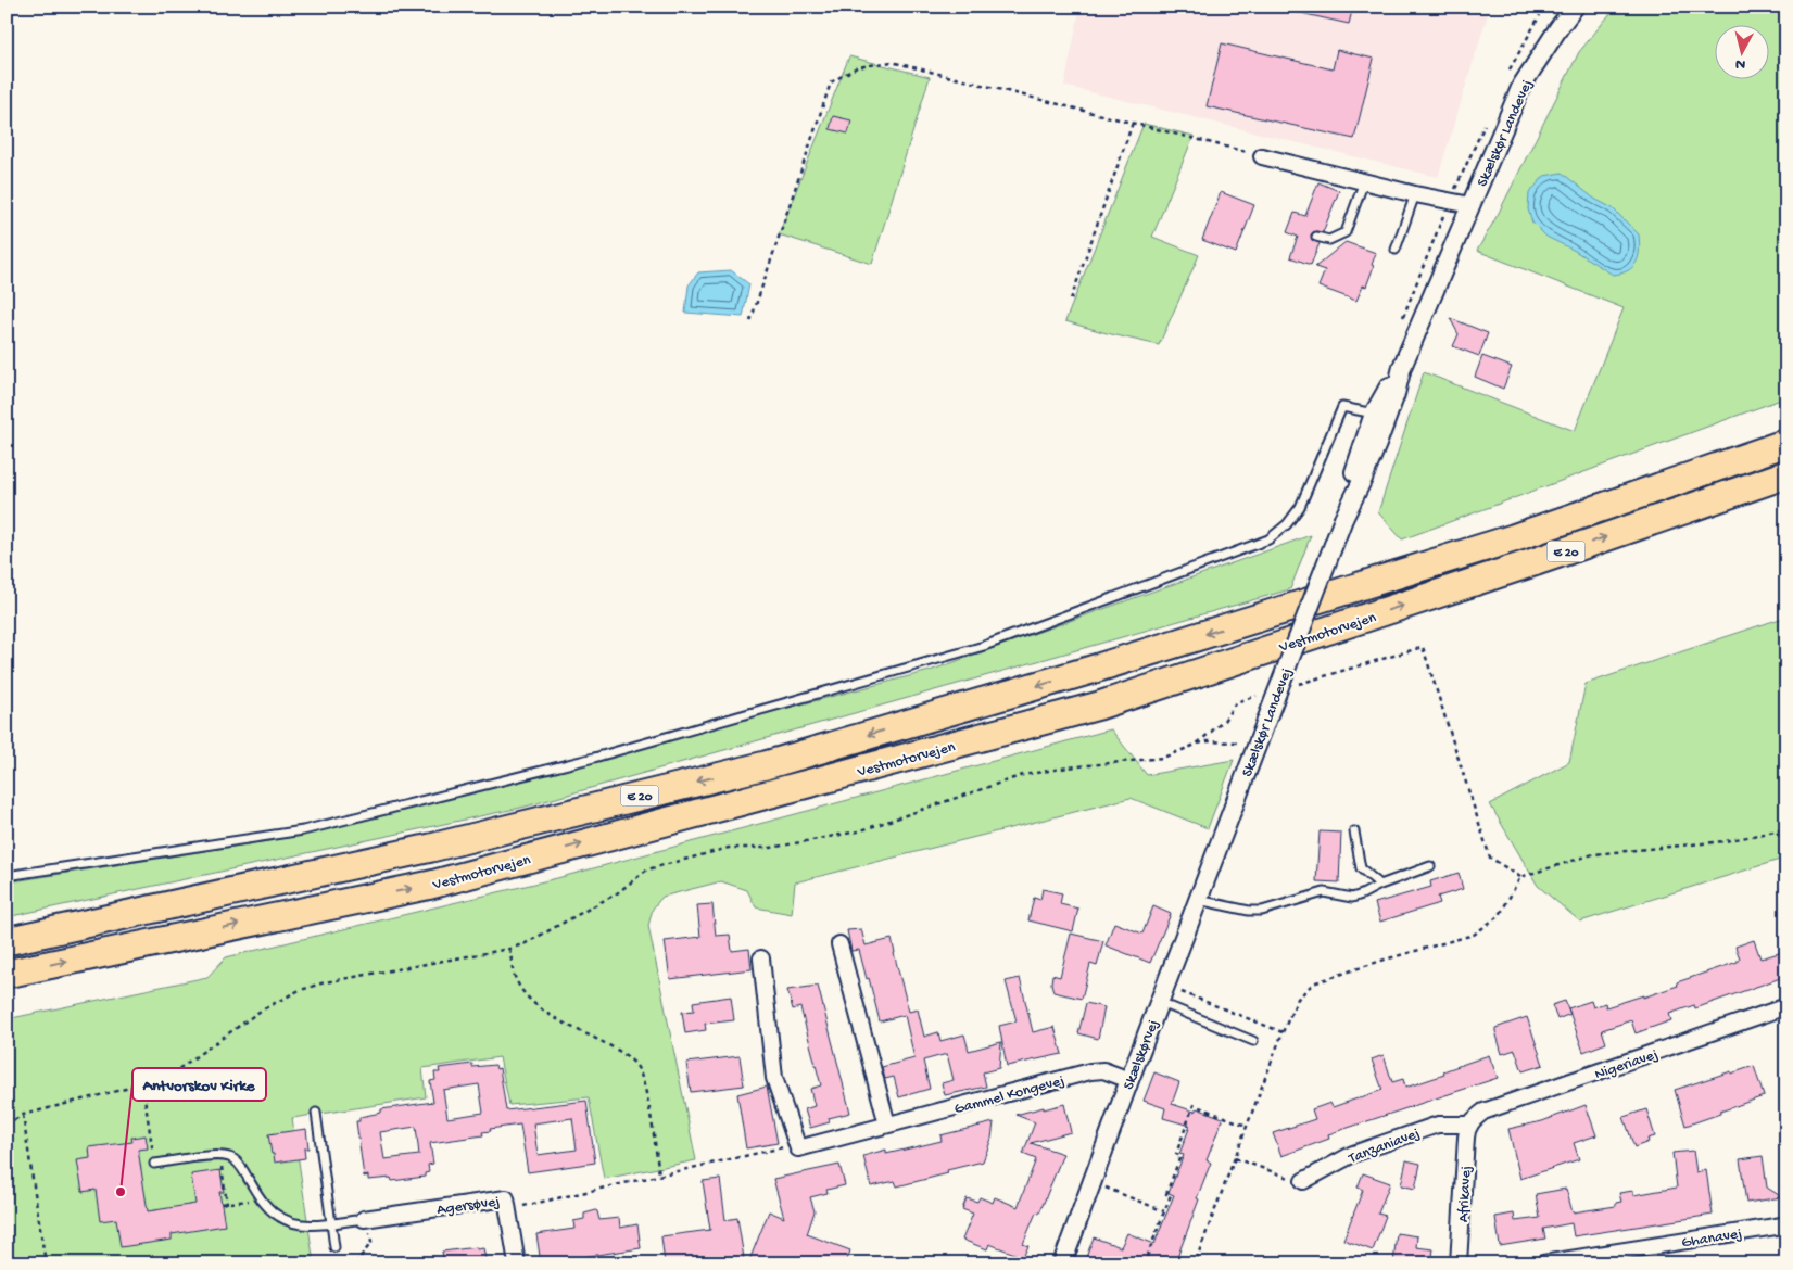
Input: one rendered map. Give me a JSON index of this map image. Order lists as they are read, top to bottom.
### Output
{
  "streets": {
    "highway": ["E 20", "Vestmotorvejen"],
    "street": [
      "Skælskør Landevej",
      "Skælskørvej",
      "Nigeriavej",
      "Gammel Kongevej",
      "Tanzaniavej",
      "Afrikavej",
      "Agersøvej",
      "Ghanavej"
    ]
  },
  "crossings": [
    ["Skælskør Landevej", "Skælskørvej"],
    ["Skælskørvej", "Gammel Kongevej"],
    ["Nigeriavej", "Tanzaniavej"],
    ["Nigeriavej", "Afrikavej"],
    ["Tanzaniavej", "Afrikavej"]
  ],
  "places": ["Antvorskov Kirke"],
  "north": "bottom"
}
